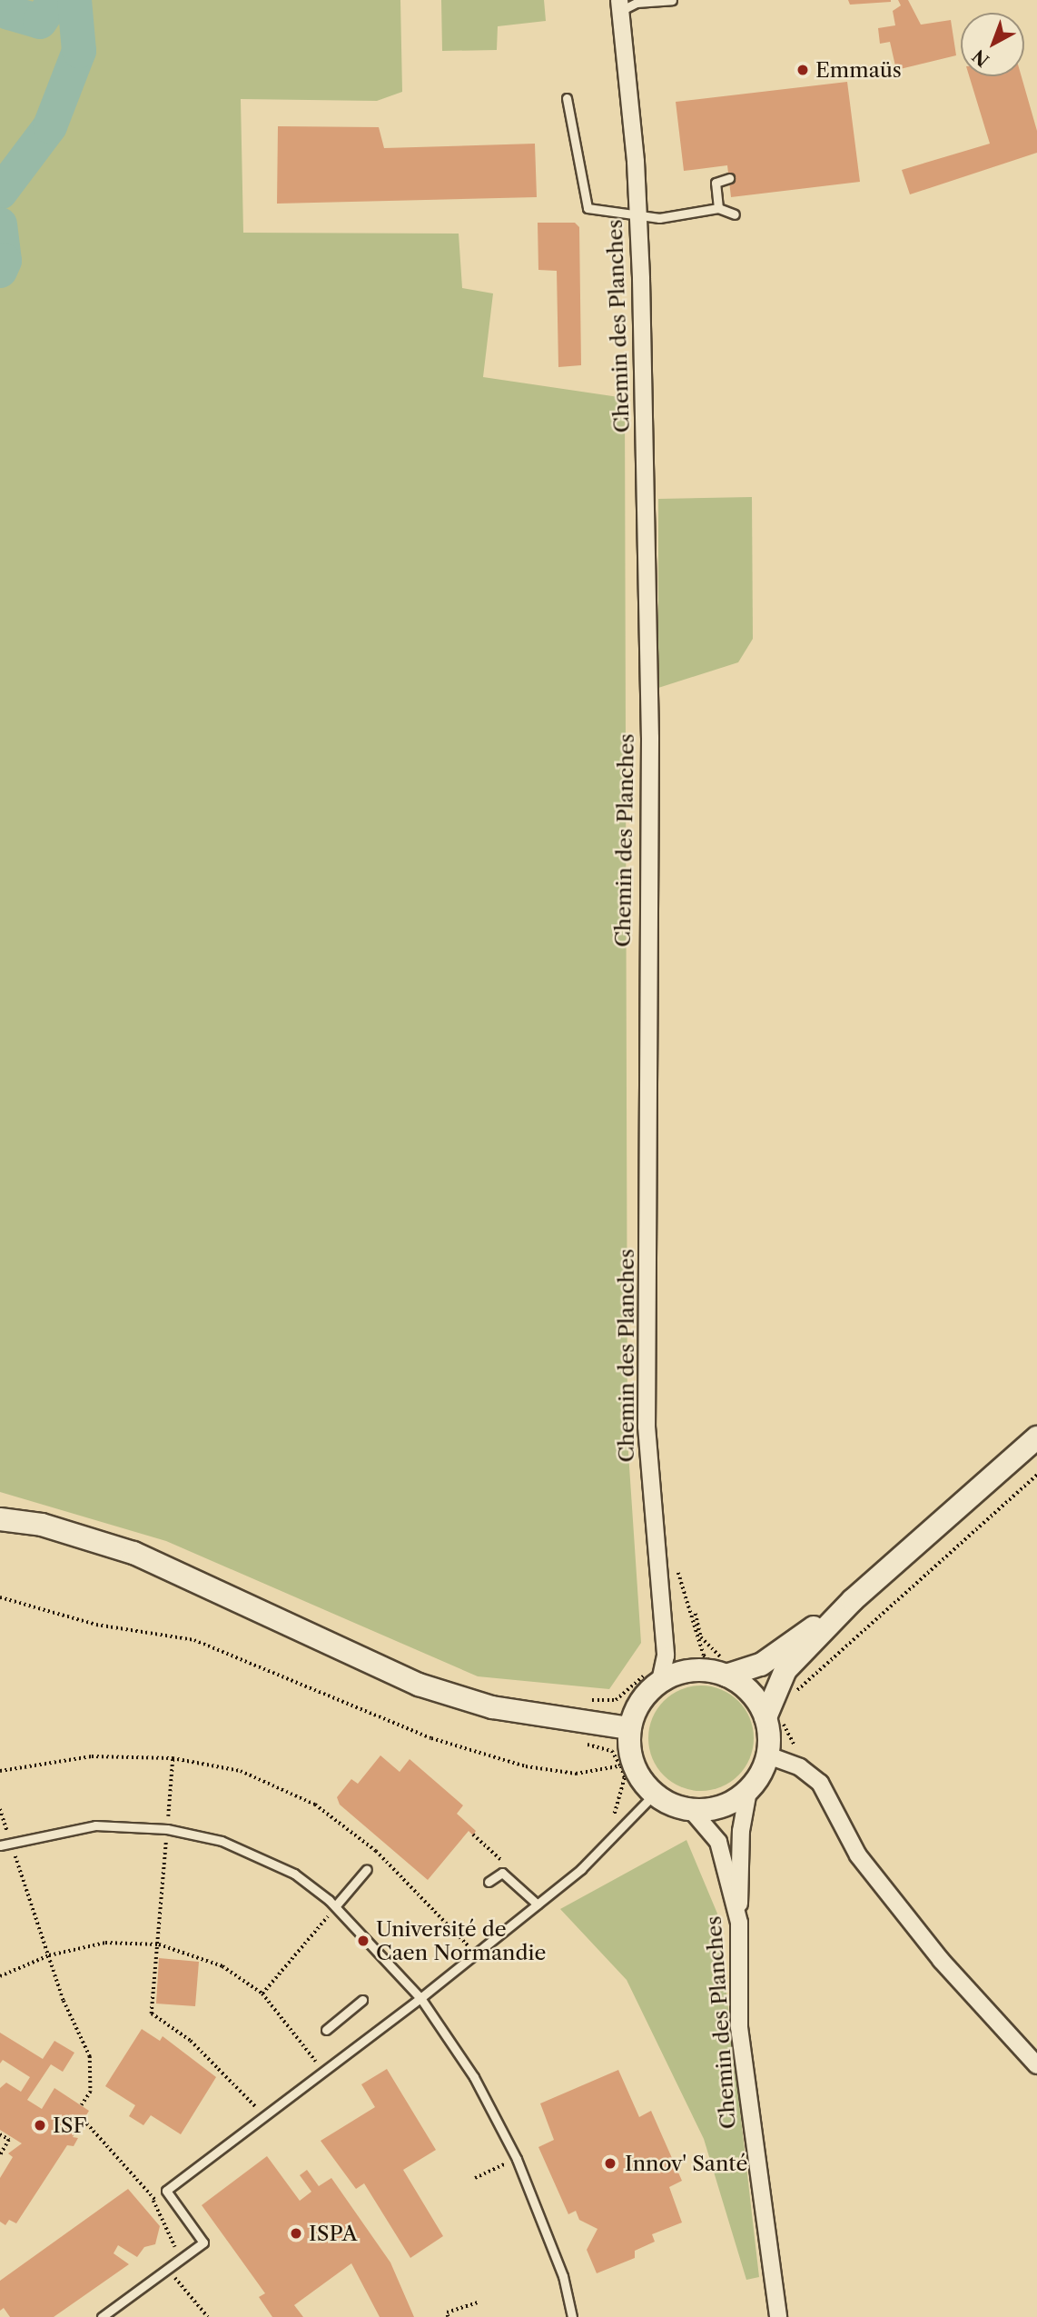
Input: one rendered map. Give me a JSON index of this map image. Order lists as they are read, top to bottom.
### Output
{
  "streets": {
    "street": ["Chemin des Planches"]
  },
  "places": [
    "Emmaüs",
    "Université de Caen Normandie",
    "ISF",
    "Innov' Santé",
    "ISPA"
  ],
  "north": "bottom left"
}
